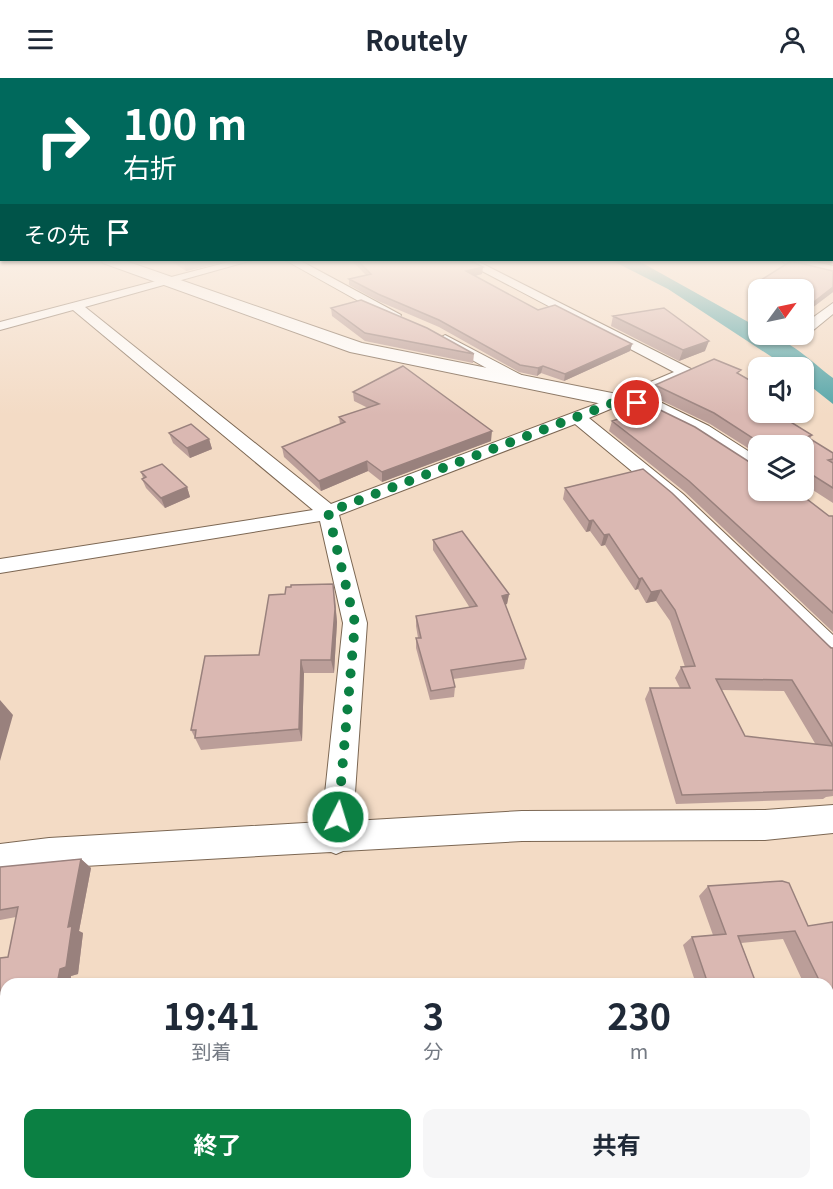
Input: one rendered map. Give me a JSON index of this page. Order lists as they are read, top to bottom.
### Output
{
  "north": "top right",
  "page": {
    "header": "Routely",
    "turn": ["100 m", "右折"],
    "then": "その先",
    "eta": [
      "19:41",
      "到着",
      "3",
      "分",
      "230",
      "m"
    ],
    "buttons": ["終了", "共有"]
  }
}
